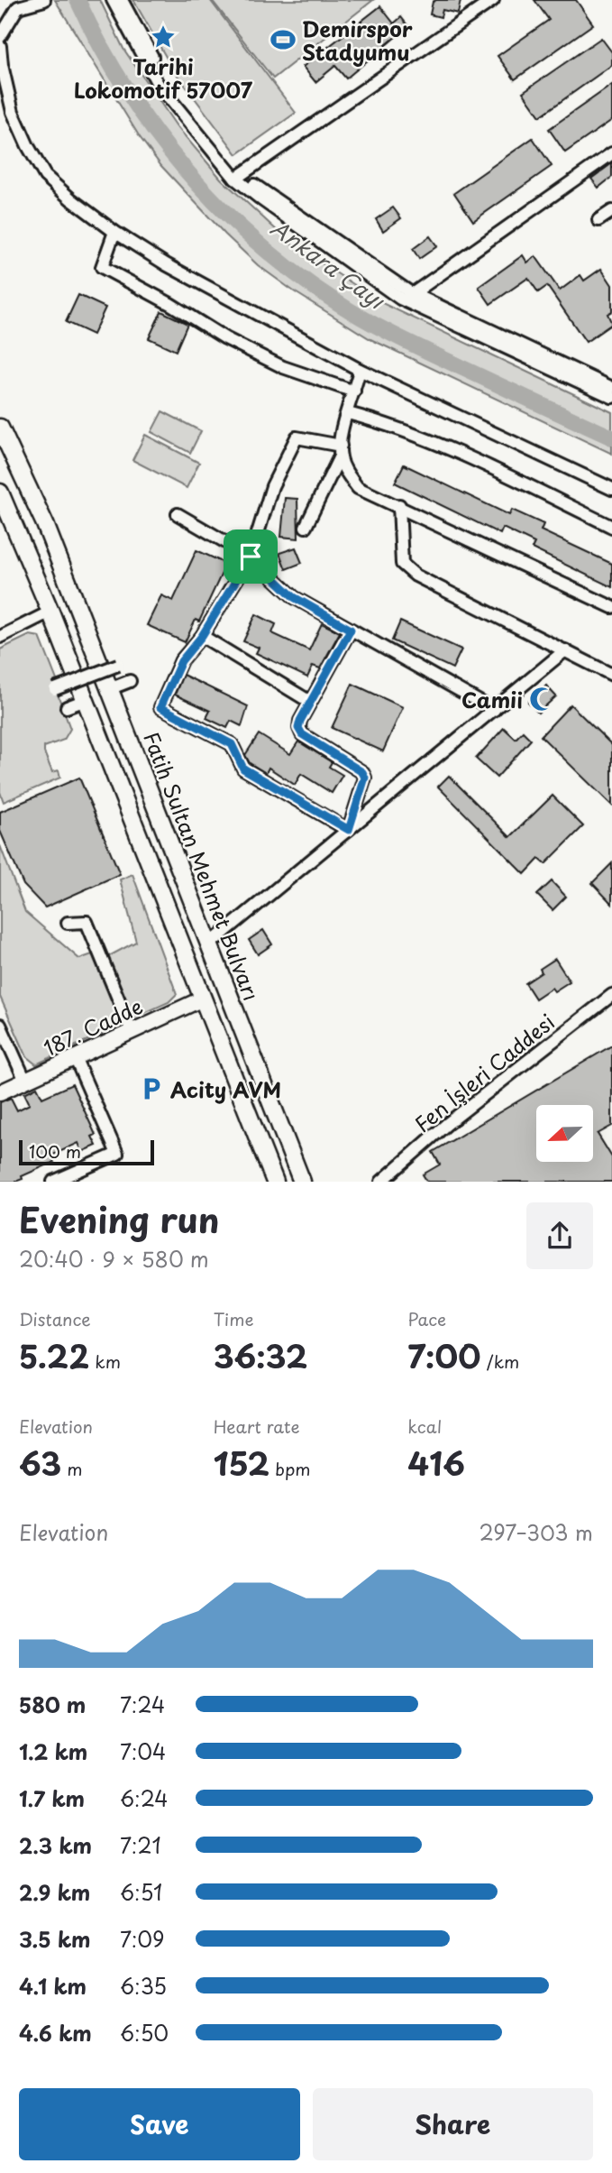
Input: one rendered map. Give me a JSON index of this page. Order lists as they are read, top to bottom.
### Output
{
  "streets": {
    "highway": ["Fatih Sultan Mehmet Bulvarı"],
    "main road": ["187. Cadde"],
    "street": ["Fen İşleri Caddesi"]
  },
  "water": ["Ankara Çayı"],
  "places": {
    "place": ["Tarihi Lokomotif 57007"],
    "sports": ["Demirspor Stadyumu"],
    "mosque": ["Camii"],
    "parking": ["Acity AVM"]
  },
  "scale_bar": "100 m",
  "north": "left",
  "page": {
    "scale": "100 m",
    "heading": ["Evening run", "20:40 · 9 × 580 m"],
    "stats": [
      ["Distance", "5.22 km"],
      ["Time", "36:32"],
      ["Pace", "7:00 /km"],
      ["Elevation", "63 m"],
      ["Heart rate", "152 bpm"],
      ["kcal", "416"]
    ],
    "chart": ["Elevation", "297–303 m"],
    "list": [
      {
        "name": "580 m",
        "note": "7:24"
      },
      {
        "name": "1.2 km",
        "note": "7:04"
      },
      {
        "name": "1.7 km",
        "note": "6:24"
      },
      {
        "name": "2.3 km",
        "note": "7:21"
      },
      {
        "name": "2.9 km",
        "note": "6:51"
      },
      {
        "name": "3.5 km",
        "note": "7:09"
      },
      {
        "name": "4.1 km",
        "note": "6:35"
      },
      {
        "name": "4.6 km",
        "note": "6:50"
      }
    ],
    "buttons": ["Save", "Share"]
  }
}
